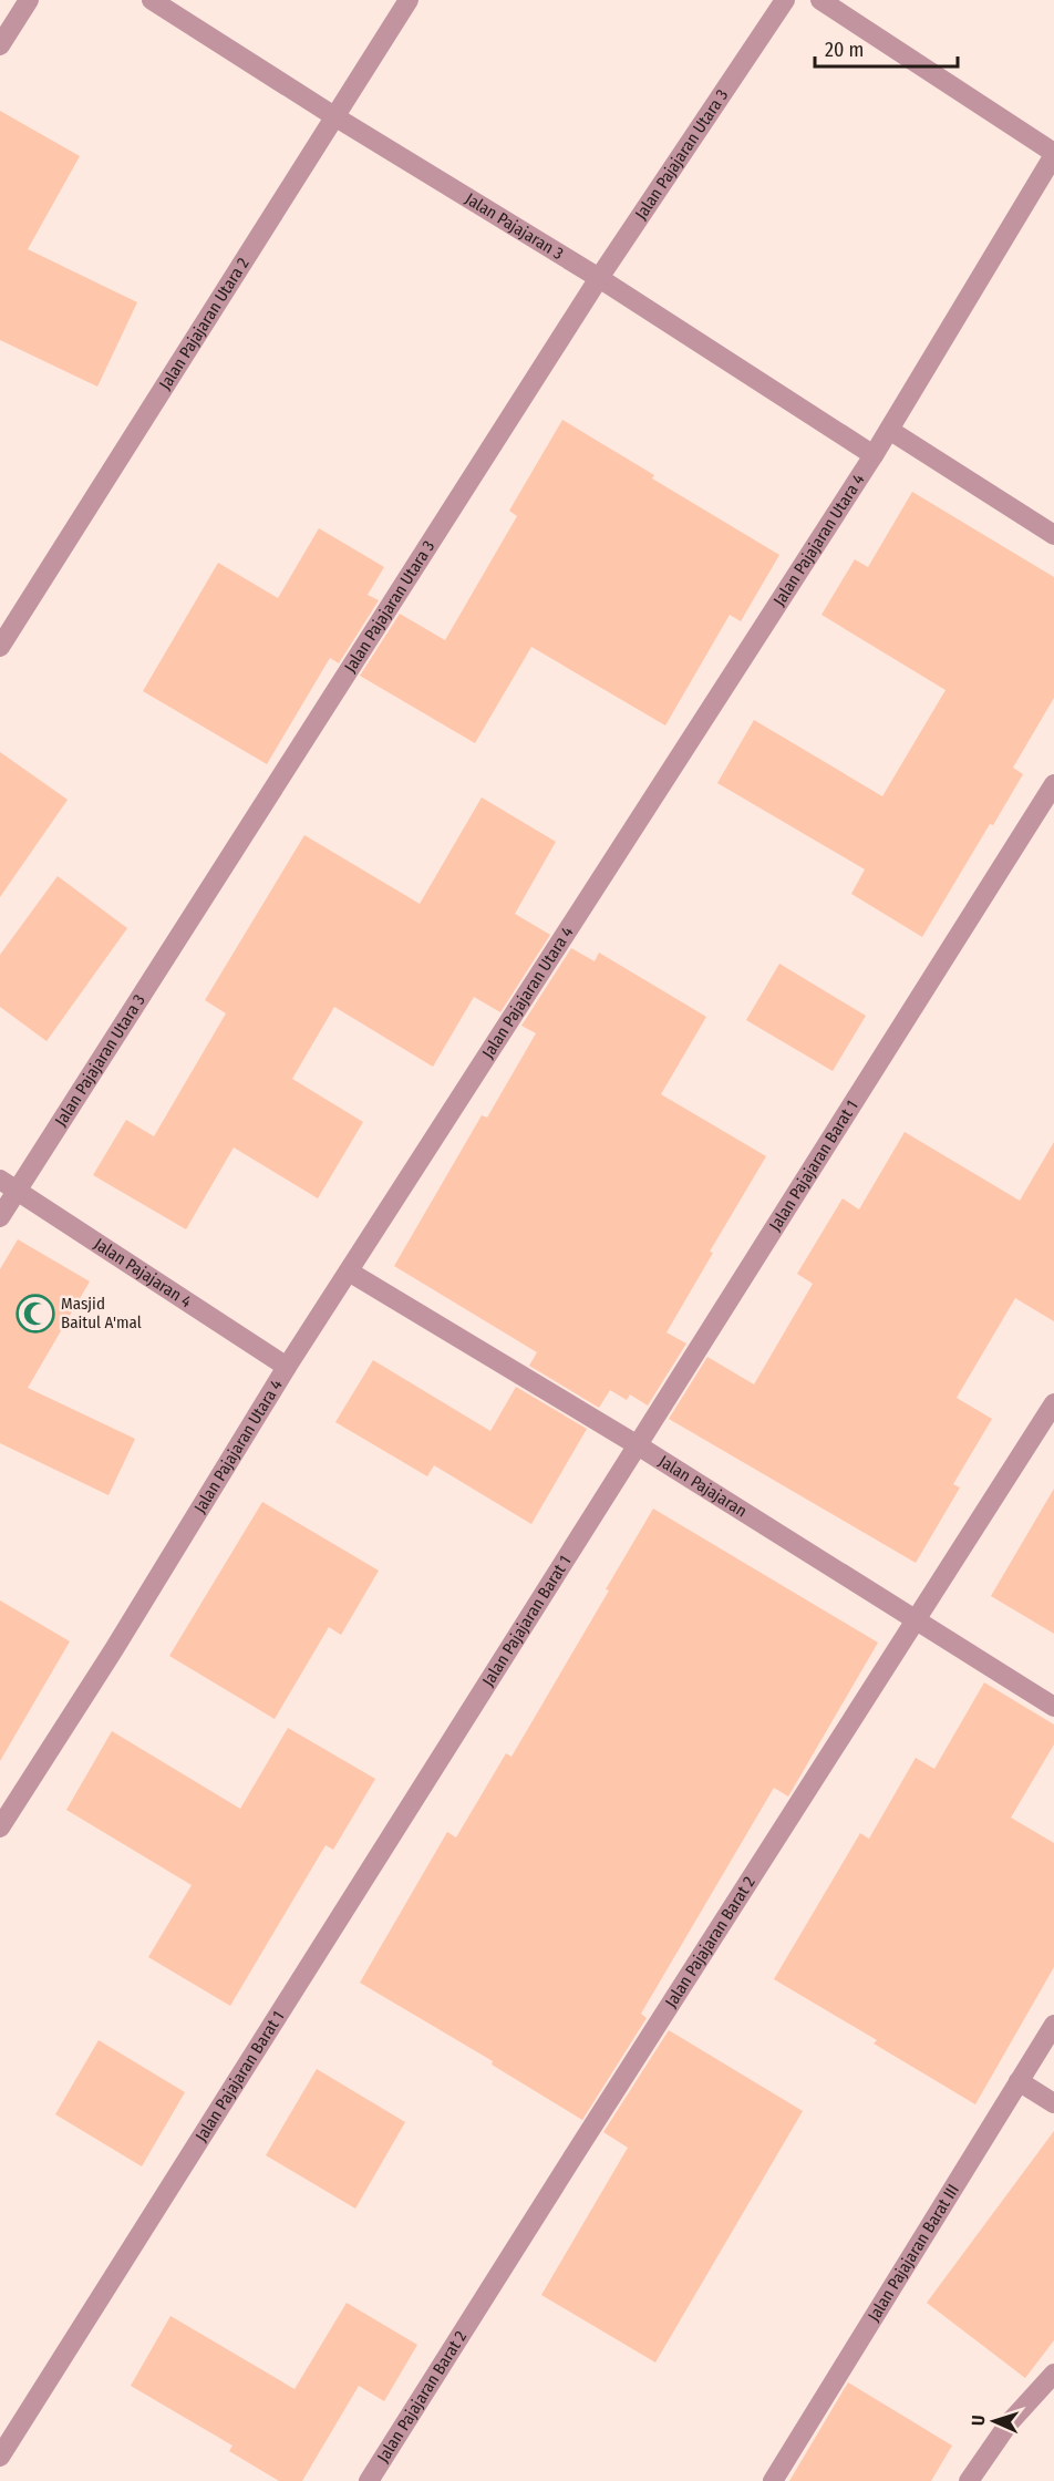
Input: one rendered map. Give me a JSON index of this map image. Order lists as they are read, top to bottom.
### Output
{
  "streets": {
    "street": [
      "Jalan Pajajaran Utara 3",
      "Jalan Pajajaran 3",
      "Jalan Pajajaran Utara 2",
      "Jalan Pajajaran Utara 4",
      "Jalan Pajajaran Barat 1",
      "Jalan Pajajaran 4",
      "Jalan Pajajaran",
      "Jalan Pajajaran Barat 2",
      "Jalan Pajajaran Barat III"
    ]
  },
  "crossings": [
    ["Jalan Pajajaran Utara 3", "Jalan Pajajaran 3"],
    ["Jalan Pajajaran Utara 3", "Jalan Pajajaran 4"],
    ["Jalan Pajajaran 3", "Jalan Pajajaran Utara 2"],
    ["Jalan Pajajaran 3", "Jalan Pajajaran Utara 4"],
    ["Jalan Pajajaran Utara 4", "Jalan Pajajaran 4"],
    ["Jalan Pajajaran Utara 4", "Jalan Pajajaran"],
    ["Jalan Pajajaran Barat 1", "Jalan Pajajaran"],
    ["Jalan Pajajaran", "Jalan Pajajaran Barat 2"]
  ],
  "places": {
    "mosque": ["Masjid Baitul A'mal"]
  },
  "scale_bar": "20 m",
  "north": "left"
}
